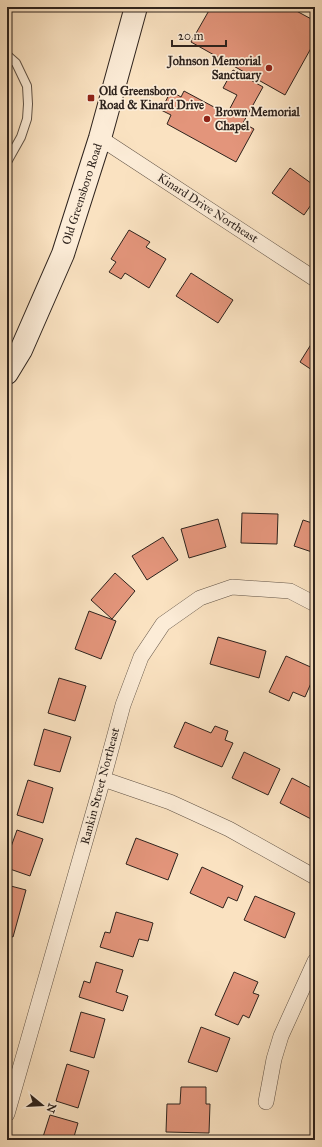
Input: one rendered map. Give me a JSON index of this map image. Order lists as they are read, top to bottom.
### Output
{
  "streets": {
    "street": ["Old Greensboro Road", "Kinard Drive Northeast", "Rankin Street Northeast"]
  },
  "crossings": [
    ["Old Greensboro Road", "Kinard Drive Northeast"]
  ],
  "places": {
    "other": ["Johnson Memorial Sanctuary", "Brown Memorial Chapel"],
    "transit": ["Old Greensboro Road & Kinard Drive"]
  },
  "scale_bar": "20 m",
  "north": "right"
}
